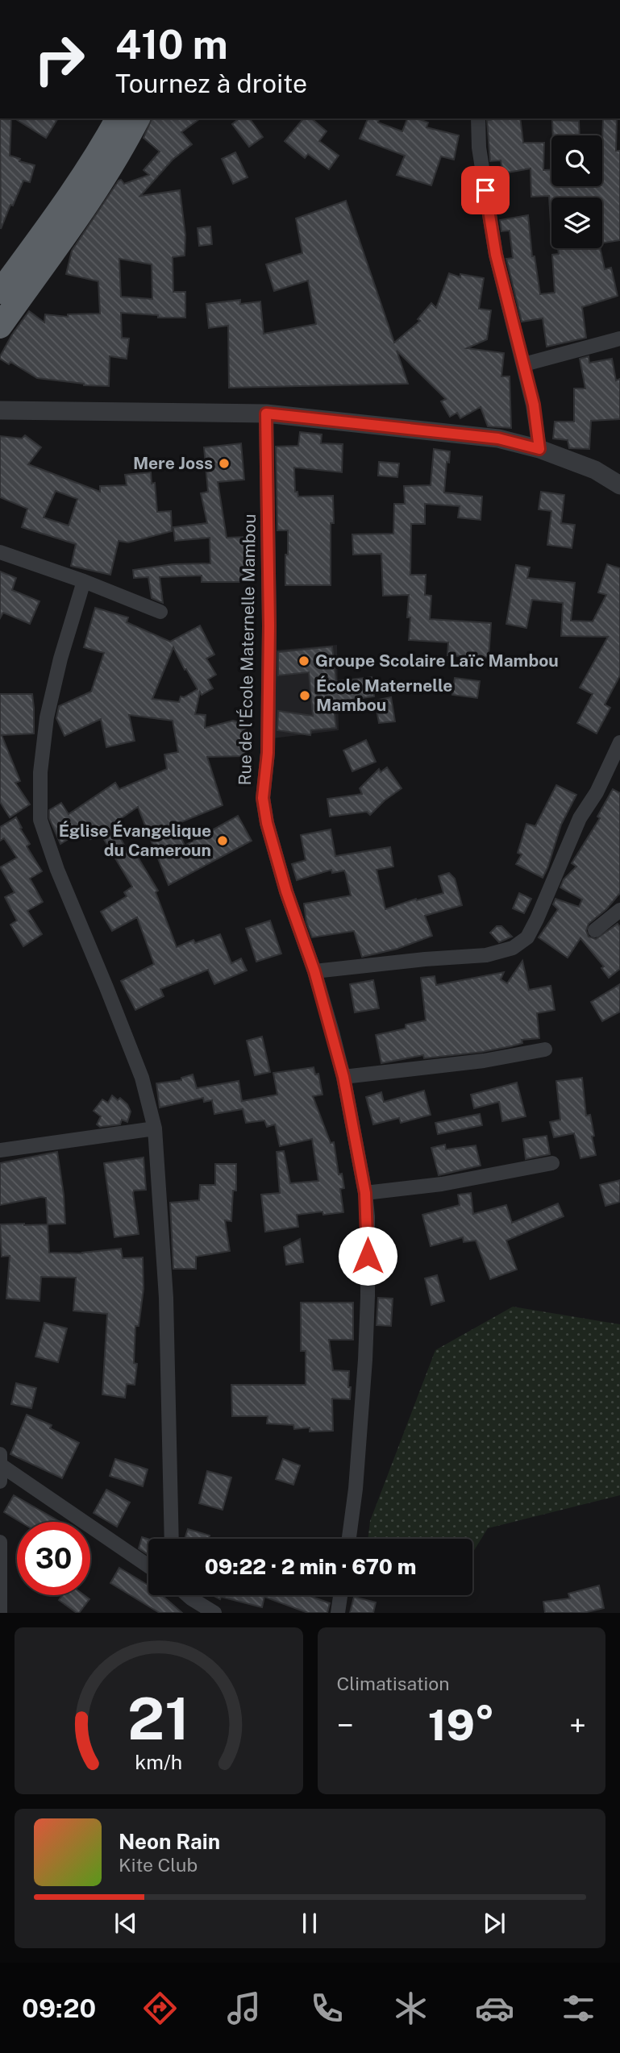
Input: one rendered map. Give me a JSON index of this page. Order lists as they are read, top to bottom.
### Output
{
  "streets": {
    "street": ["Rue de l'École Maternelle Mambou"]
  },
  "places": [
    "Mere Joss",
    "Groupe Scolaire Laïc Mambou",
    "École Maternelle Mambou",
    "Église Évangelique du Cameroun"
  ],
  "page": {
    "turn": ["410 m", "Tournez à droite"],
    "limit": "30",
    "trip": "09:22 · 2 min · 670 m",
    "tile": "Climatisation",
    "heat": ["−", "19°", "+"],
    "song": ["Neon Rain", "Kite Club"],
    "tabs": "09:20",
    "gauge": ["21", "km/h"]
  }
}
